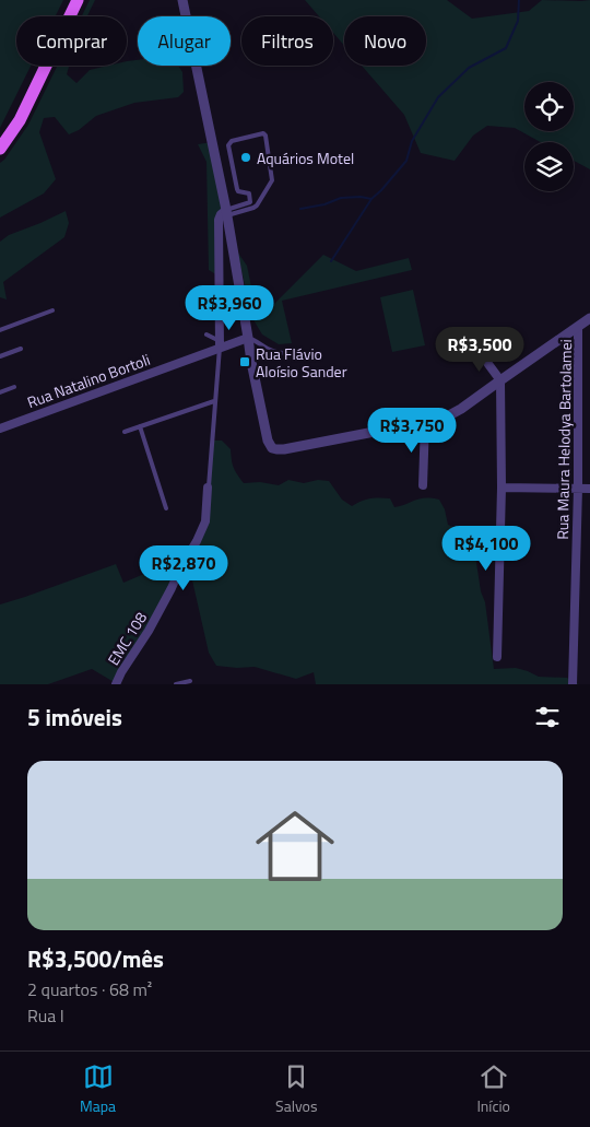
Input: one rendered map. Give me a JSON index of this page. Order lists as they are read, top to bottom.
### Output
{
  "streets": {
    "street": ["Rua Natalino Bortoli", "Rua Maura Helodya Bartolamei", "EMC 108"]
  },
  "places": {
    "other": ["Aquários Motel"],
    "transit": ["Rua Flávio Aloísio Sander"]
  },
  "page": {
    "chip": [
      "Comprar",
      "Alugar",
      "Filtros",
      "Novo"
    ],
    "price": [
      "R$3,960",
      "R$3,500",
      "R$3,750",
      "R$4,100",
      "R$2,870"
    ],
    "heading": "5 imóveis",
    "list": [
      {
        "name": "R$3,500/mês",
        "note": "2 quartos · 68 m² · Rua I"
      }
    ],
    "tabs": ["Mapa", "Salvos", "Início"]
  }
}
